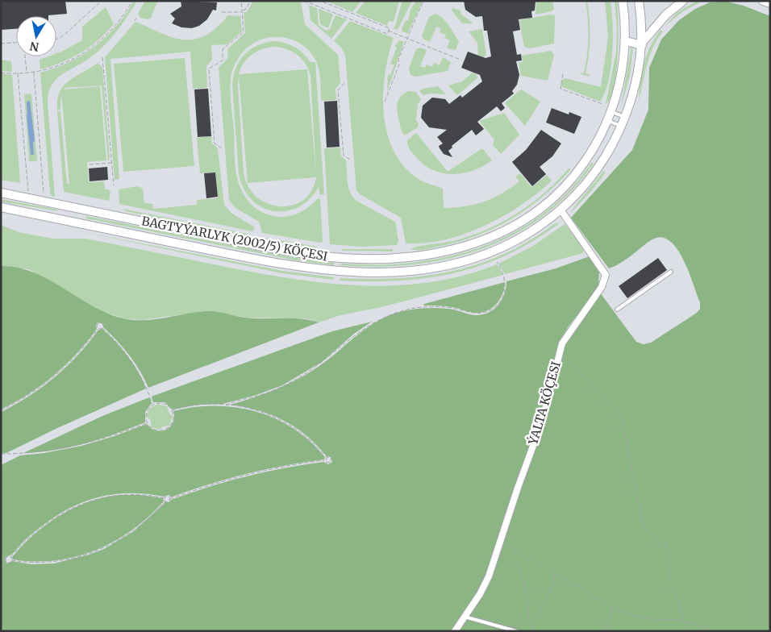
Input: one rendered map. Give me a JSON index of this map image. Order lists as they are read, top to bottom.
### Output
{
  "streets": {
    "street": ["BAGTYÝARLYK (2002/5) KÖÇESI", "ÝALTA KÖÇESI"]
  },
  "crossings": [
    ["BAGTYÝARLYK (2002/5) KÖÇESI", "ÝALTA KÖÇESI"]
  ],
  "north": "bottom"
}
